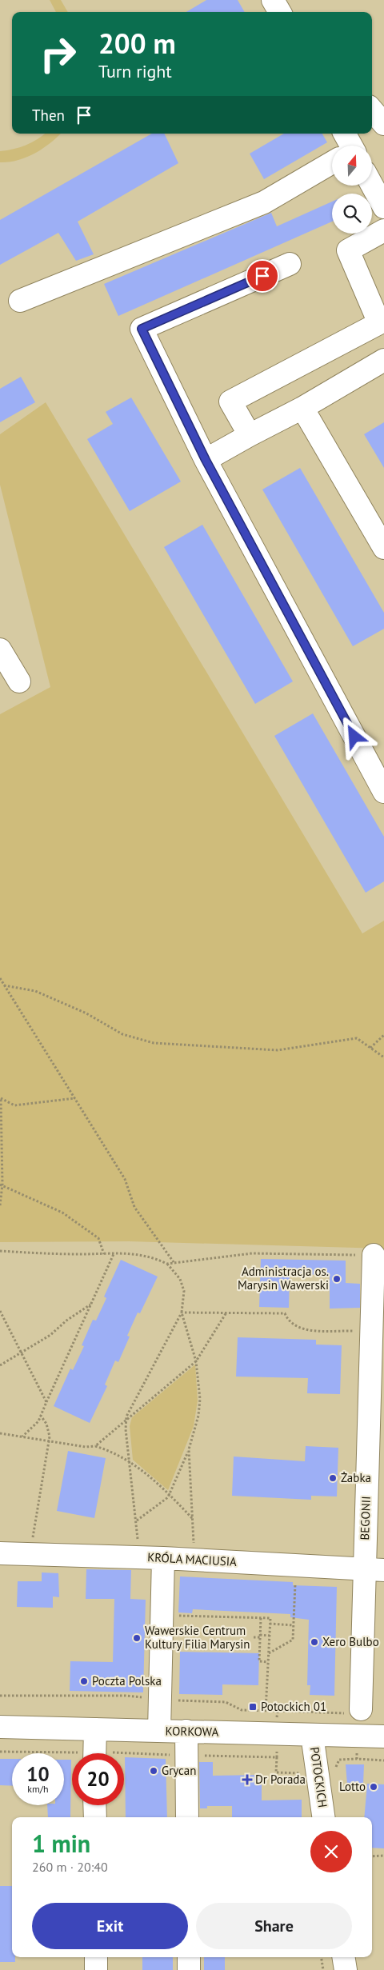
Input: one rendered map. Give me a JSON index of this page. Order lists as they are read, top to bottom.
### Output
{
  "streets": {
    "street": [
      "BEGONII",
      "KRÓLA MACIUSIA",
      "KORKOWA",
      "POTOCKICH"
    ]
  },
  "crossings": [
    ["BEGONII", "KRÓLA MACIUSIA"],
    ["KORKOWA", "POTOCKICH"]
  ],
  "places": {
    "other": [
      "Administracja os. Marysin Wawerski",
      "Żabka",
      "Wawerskie Centrum Kultury Filia Marysin",
      "Xero Bulbo",
      "Poczta Polska",
      "Grycan",
      "Lotto"
    ],
    "transit": ["Potockich 01"],
    "health": ["Dr Porada"]
  },
  "north": "top",
  "page": {
    "turn": ["200 m", "Turn right"],
    "then": "Then",
    "speed": "10 km/h",
    "limit": "20",
    "heading": ["1 min", "260 m · 20:40"],
    "buttons": ["Exit", "Share"]
  }
}
